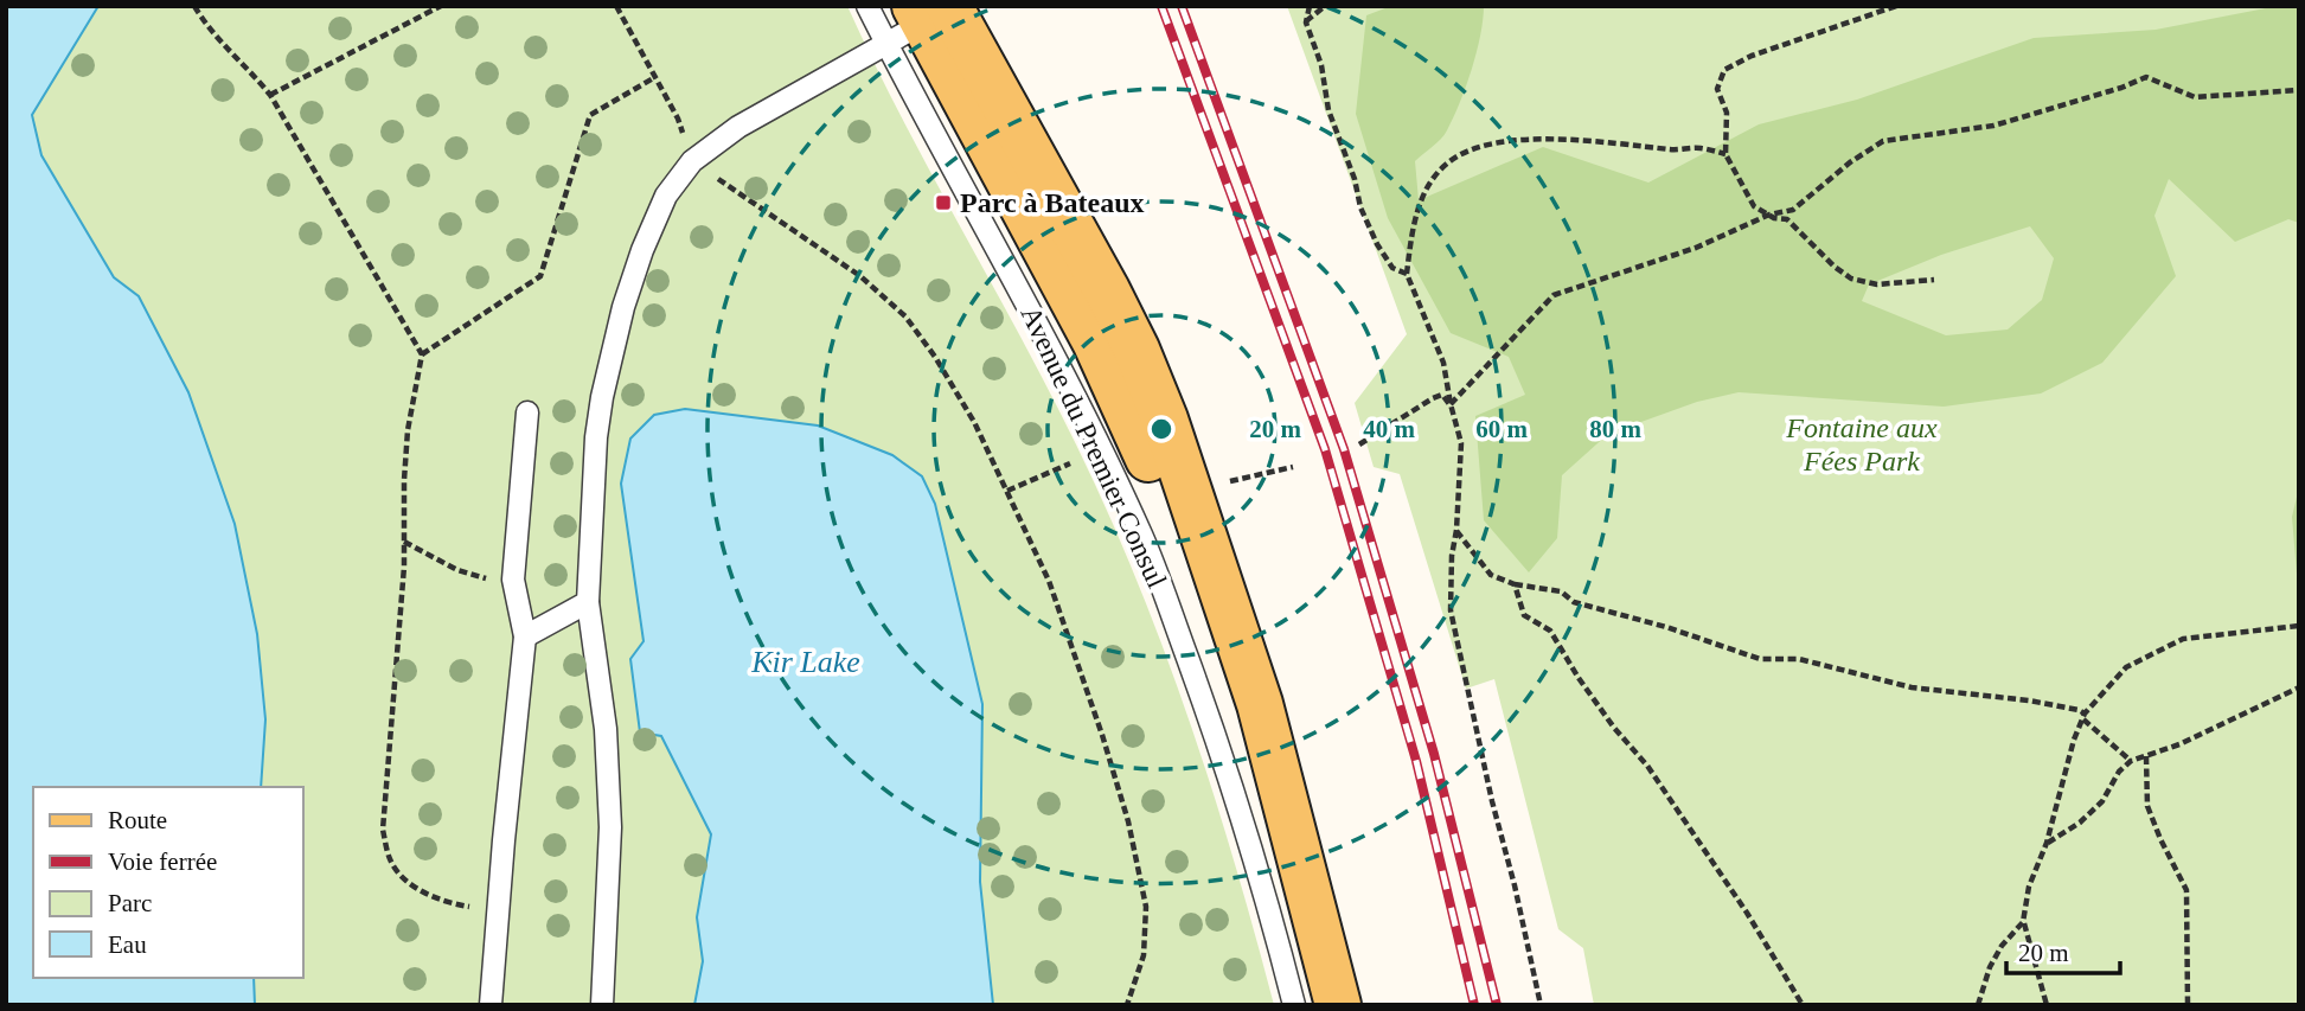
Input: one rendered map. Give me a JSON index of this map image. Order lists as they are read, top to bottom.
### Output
{
  "streets": {
    "main road": ["Avenue du Premier Consul"]
  },
  "water": ["Kir Lake"],
  "parks": ["Fontaine aux Fées Park"],
  "places": {
    "transit": ["Parc à Bateaux"]
  },
  "legend": [
    "Route",
    "Voie ferrée",
    "Parc",
    "Eau"
  ],
  "scale_bar": "20 m",
  "rings": [
    "20 m",
    "40 m",
    "60 m",
    "80 m"
  ]
}
